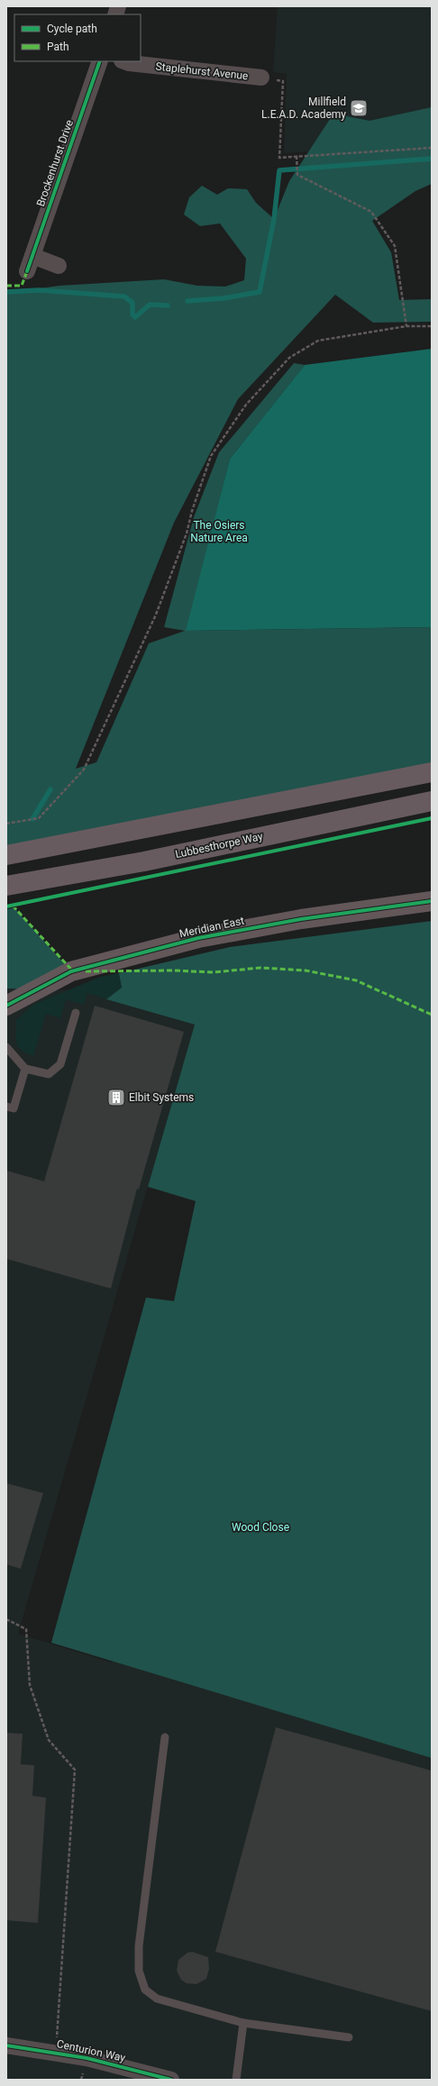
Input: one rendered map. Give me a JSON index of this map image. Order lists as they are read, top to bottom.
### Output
{
  "streets": {
    "highway": ["Lubbesthorpe Way"],
    "street": [
      "Staplehurst Avenue",
      "Brockenhurst Drive",
      "Meridian East",
      "Centurion Way"
    ]
  },
  "parks": ["The Osiers Nature Area", "Wood Close"],
  "places": {
    "school or university": ["Millfield L.E.A.D. Academy"],
    "building": ["Elbit Systems"]
  },
  "legend": ["Cycle path", "Path"]
}
